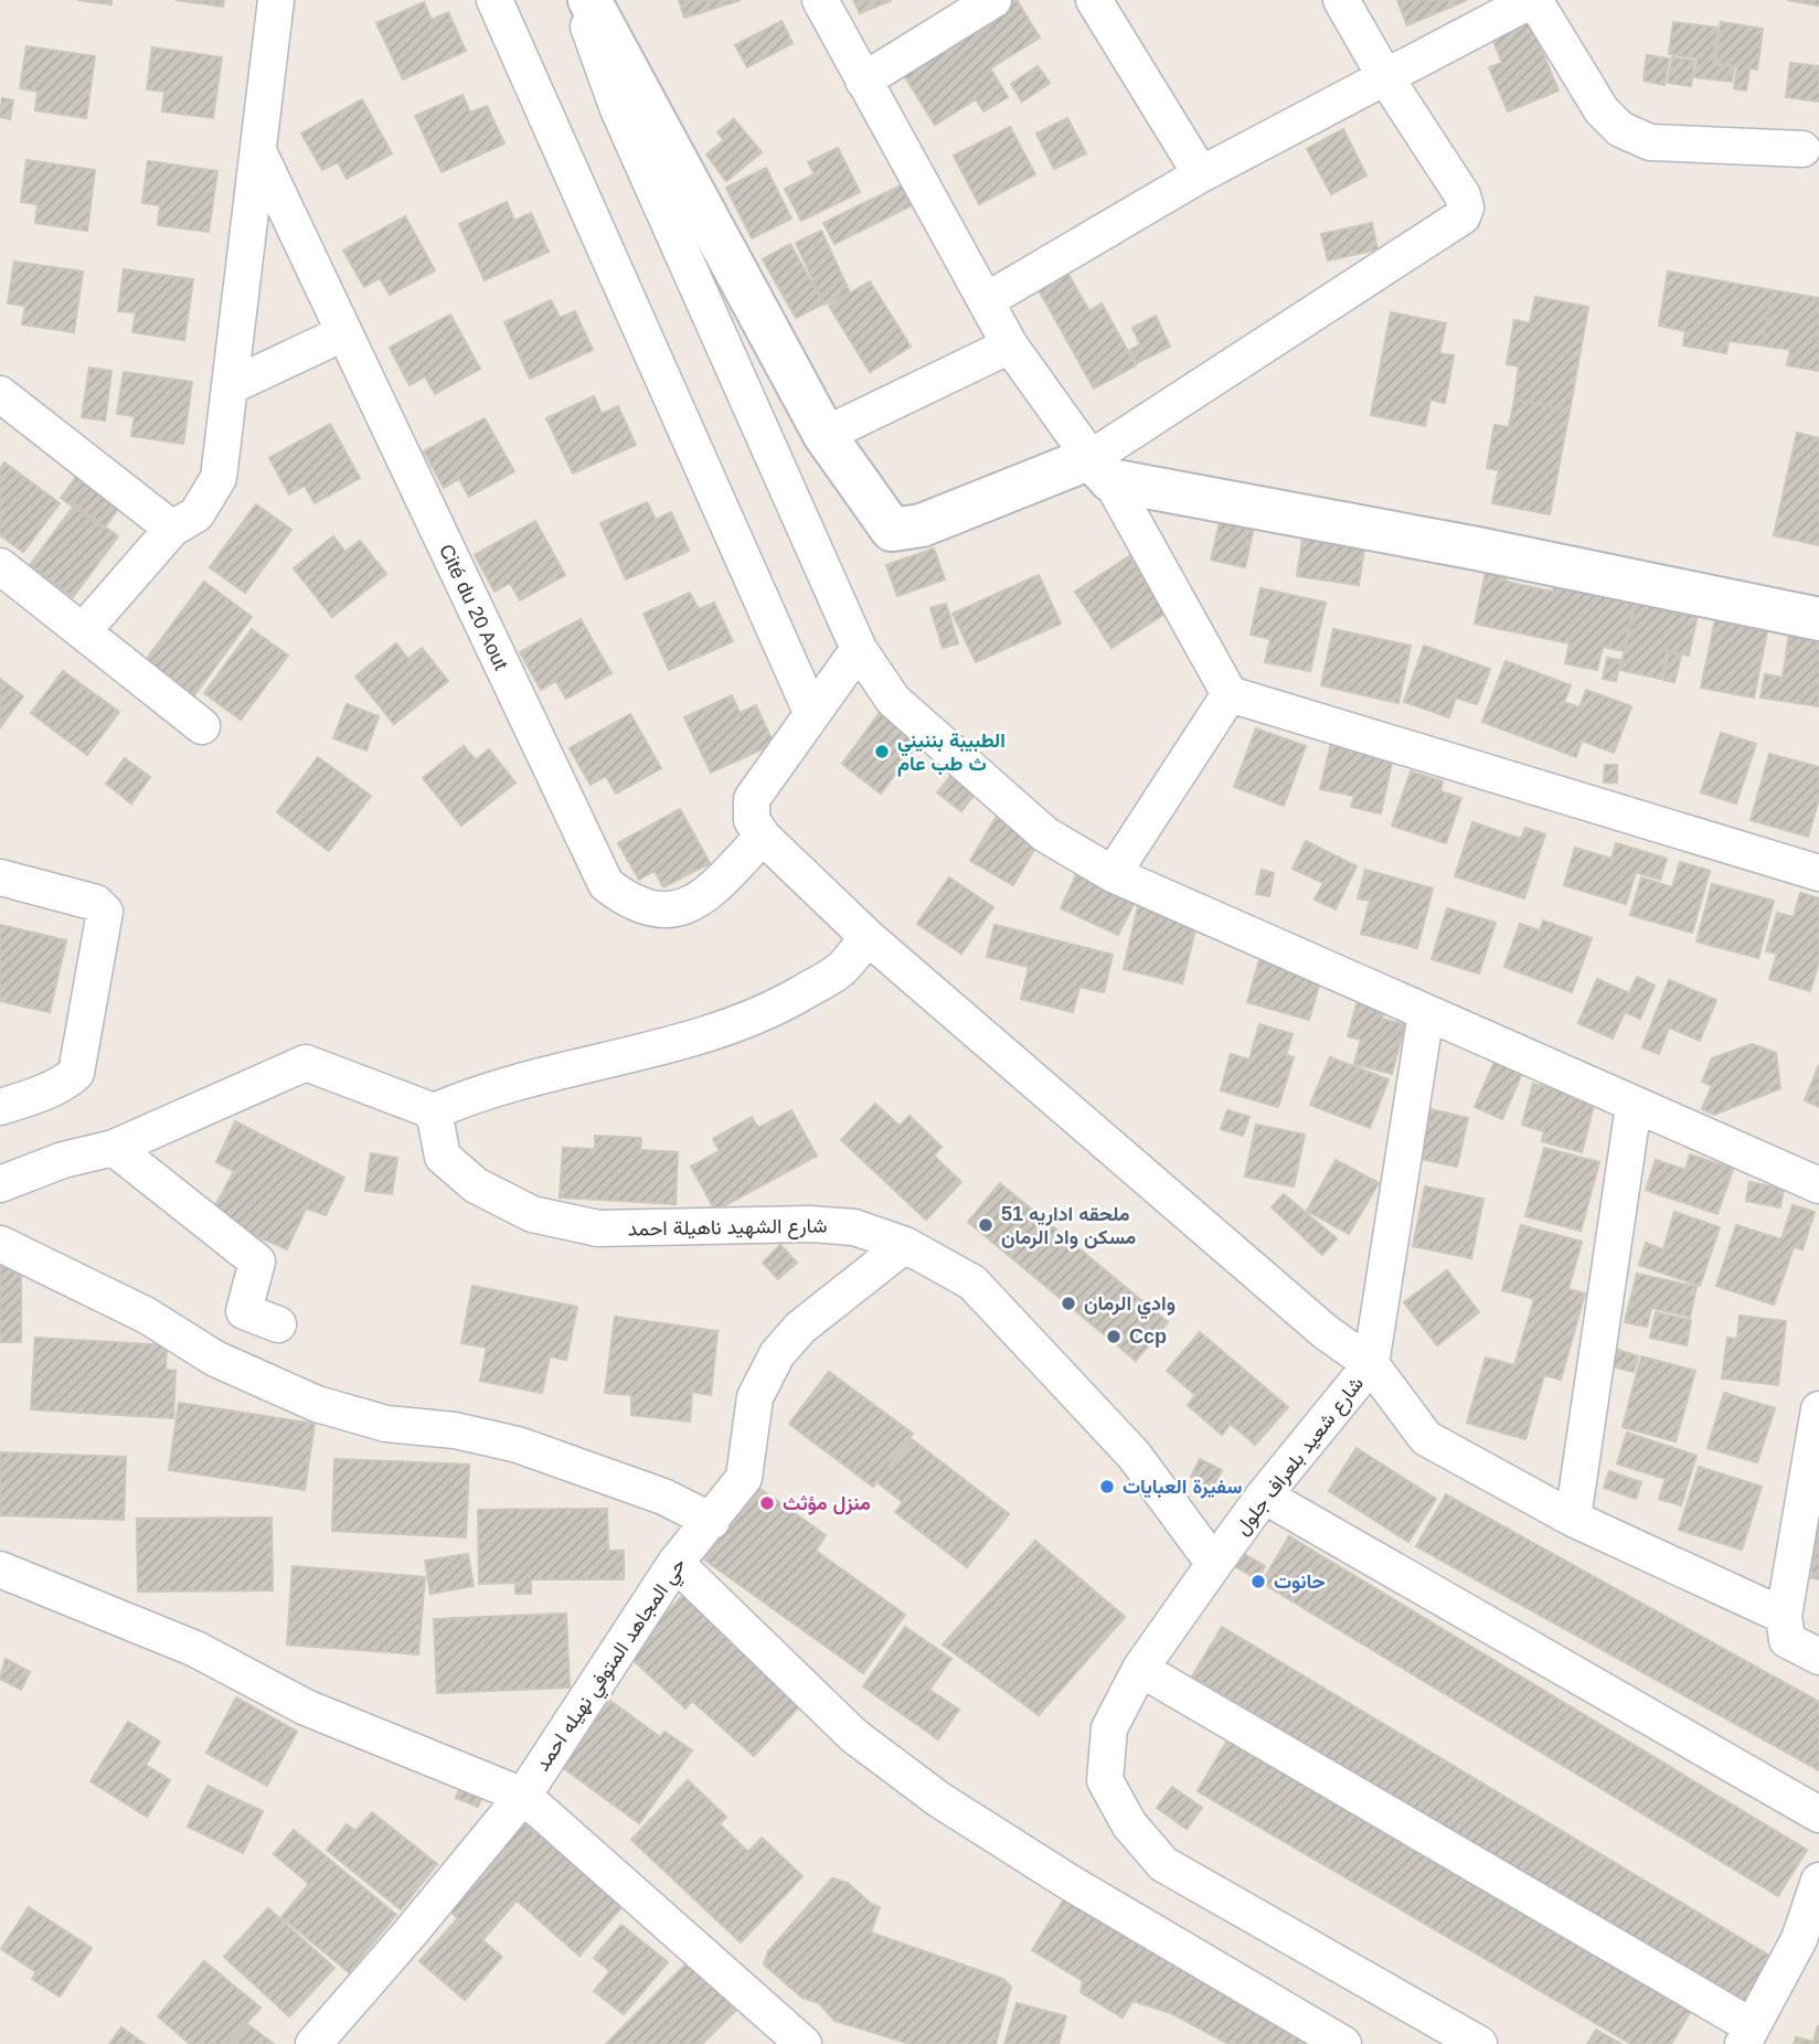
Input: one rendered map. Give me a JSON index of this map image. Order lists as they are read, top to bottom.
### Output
{
  "streets": {
    "street": [
      "Cité du 20 Aout",
      "شارع الشهيد ناهيلة احمد",
      "شارع شعيد بلعراف جلول",
      "حي المجاهد المتوفي نهيله احمد"
    ]
  },
  "crossings": [
    ["شارع الشهيد ناهيلة احمد", "شارع شعيد بلعراف جلول"],
    ["شارع الشهيد ناهيلة احمد", "حي المجاهد المتوفي نهيله احمد"]
  ],
  "places": [
    "الطبيبة بننيني ث طب عام",
    "ملحقه اداريه 51 مسكن واد الرمان",
    "وادي الرمان",
    "Ccp",
    "سفيرة العبايات",
    "منزل مؤثث",
    "حانوت"
  ]
}
